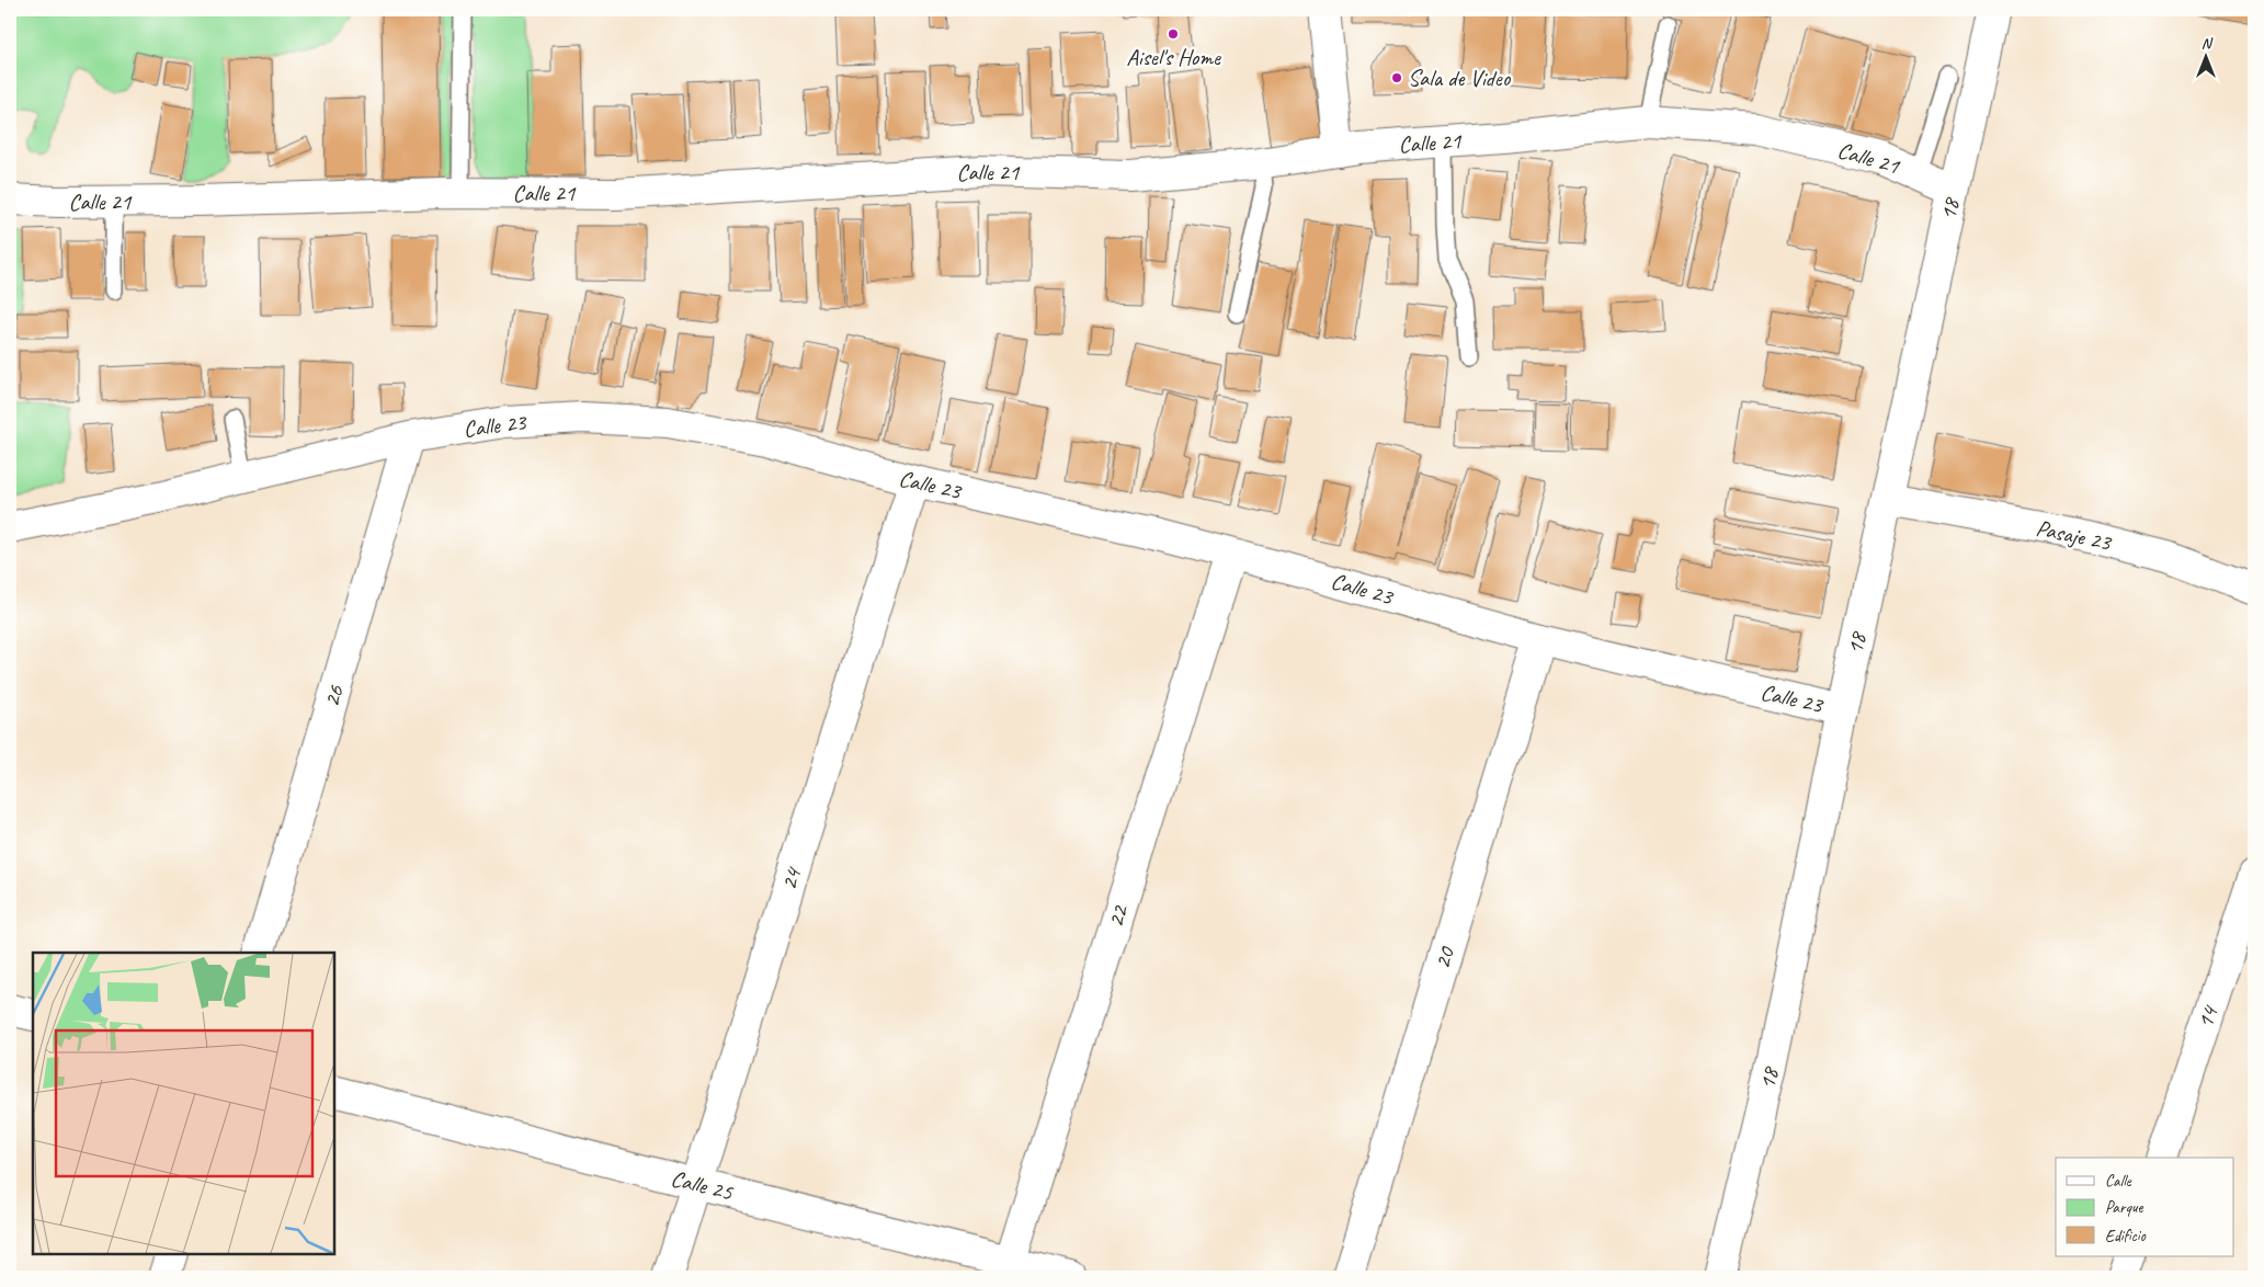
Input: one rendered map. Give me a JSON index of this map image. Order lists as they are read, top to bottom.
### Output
{
  "streets": {
    "street": [
      "Calle 21",
      "18",
      "Calle 23",
      "Pasaje 23",
      "26",
      "24",
      "22",
      "20",
      "14",
      "Calle 25"
    ]
  },
  "crossings": [
    ["Calle 21", "18"],
    ["18", "Calle 23"],
    ["18", "Pasaje 23"],
    ["Calle 23", "26"],
    ["Calle 23", "24"],
    ["Calle 23", "22"],
    ["Calle 23", "20"],
    ["24", "Calle 25"],
    ["22", "Calle 25"]
  ],
  "places": ["Aisel's Home", "Sala de Video"],
  "legend": ["Calle", "Parque", "Edificio"],
  "north": "top"
}
